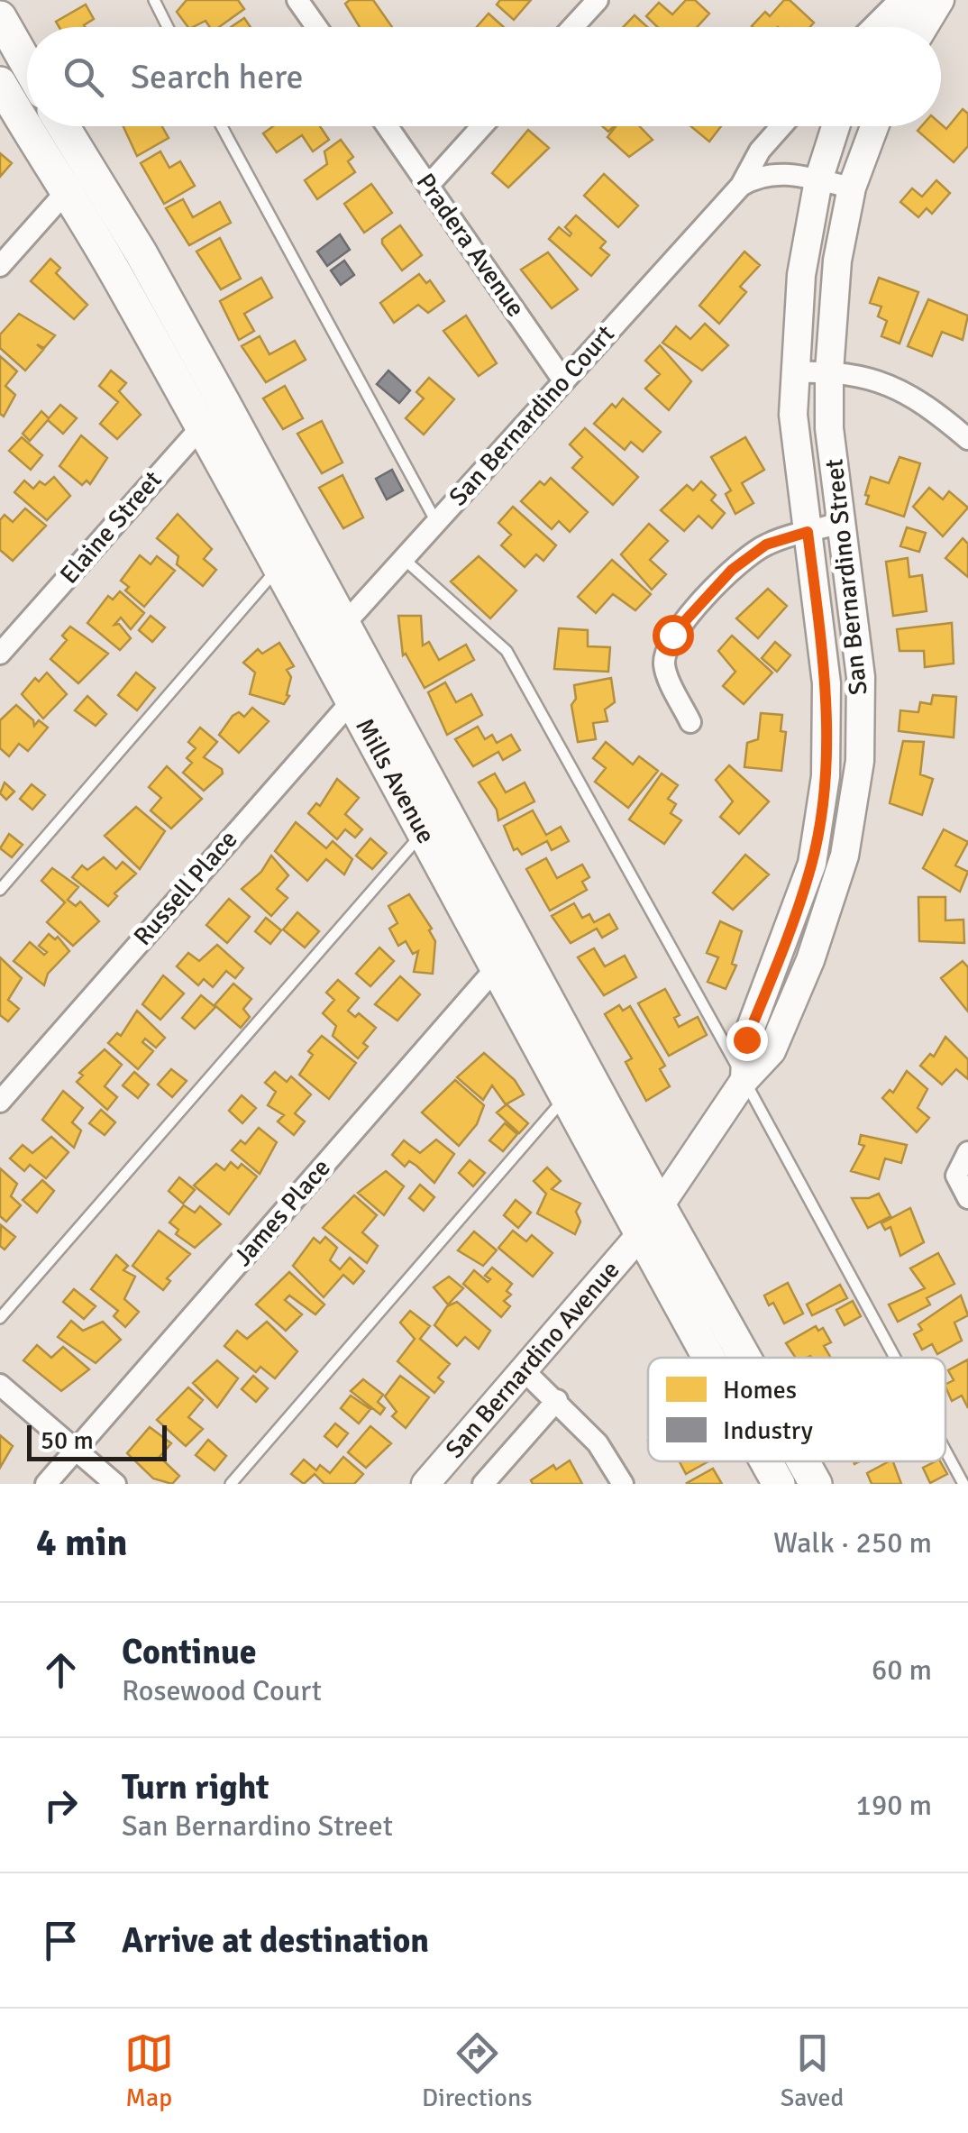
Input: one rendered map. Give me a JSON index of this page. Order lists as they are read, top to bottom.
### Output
{
  "streets": {
    "main road": ["San Bernardino Street", "Mills Avenue", "San Bernardino Avenue"],
    "street": [
      "Pradera Avenue",
      "San Bernardino Court",
      "Elaine Street",
      "Russell Place",
      "James Place"
    ]
  },
  "crossings": [
    ["Pradera Avenue", "San Bernardino Court"],
    ["San Bernardino Court", "Mills Avenue"],
    ["Elaine Street", "Mills Avenue"],
    ["San Bernardino Street", "Mills Avenue"],
    ["San Bernardino Street", "San Bernardino Avenue"],
    ["Mills Avenue", "Russell Place"],
    ["Mills Avenue", "James Place"],
    ["Mills Avenue", "San Bernardino Avenue"]
  ],
  "legend": ["Homes", "Industry"],
  "scale_bar": "50 m",
  "page": {
    "search": "Search here",
    "scale": "50 m",
    "heading": ["4 min", "Walk · 250 m"],
    "list": [
      ["Continue", "Rosewood Court", "60 m"],
      ["Turn right", "San Bernardino Street", "190 m"],
      "Arrive at destination"
    ],
    "nav": ["Map", "Directions", "Saved"]
  }
}
